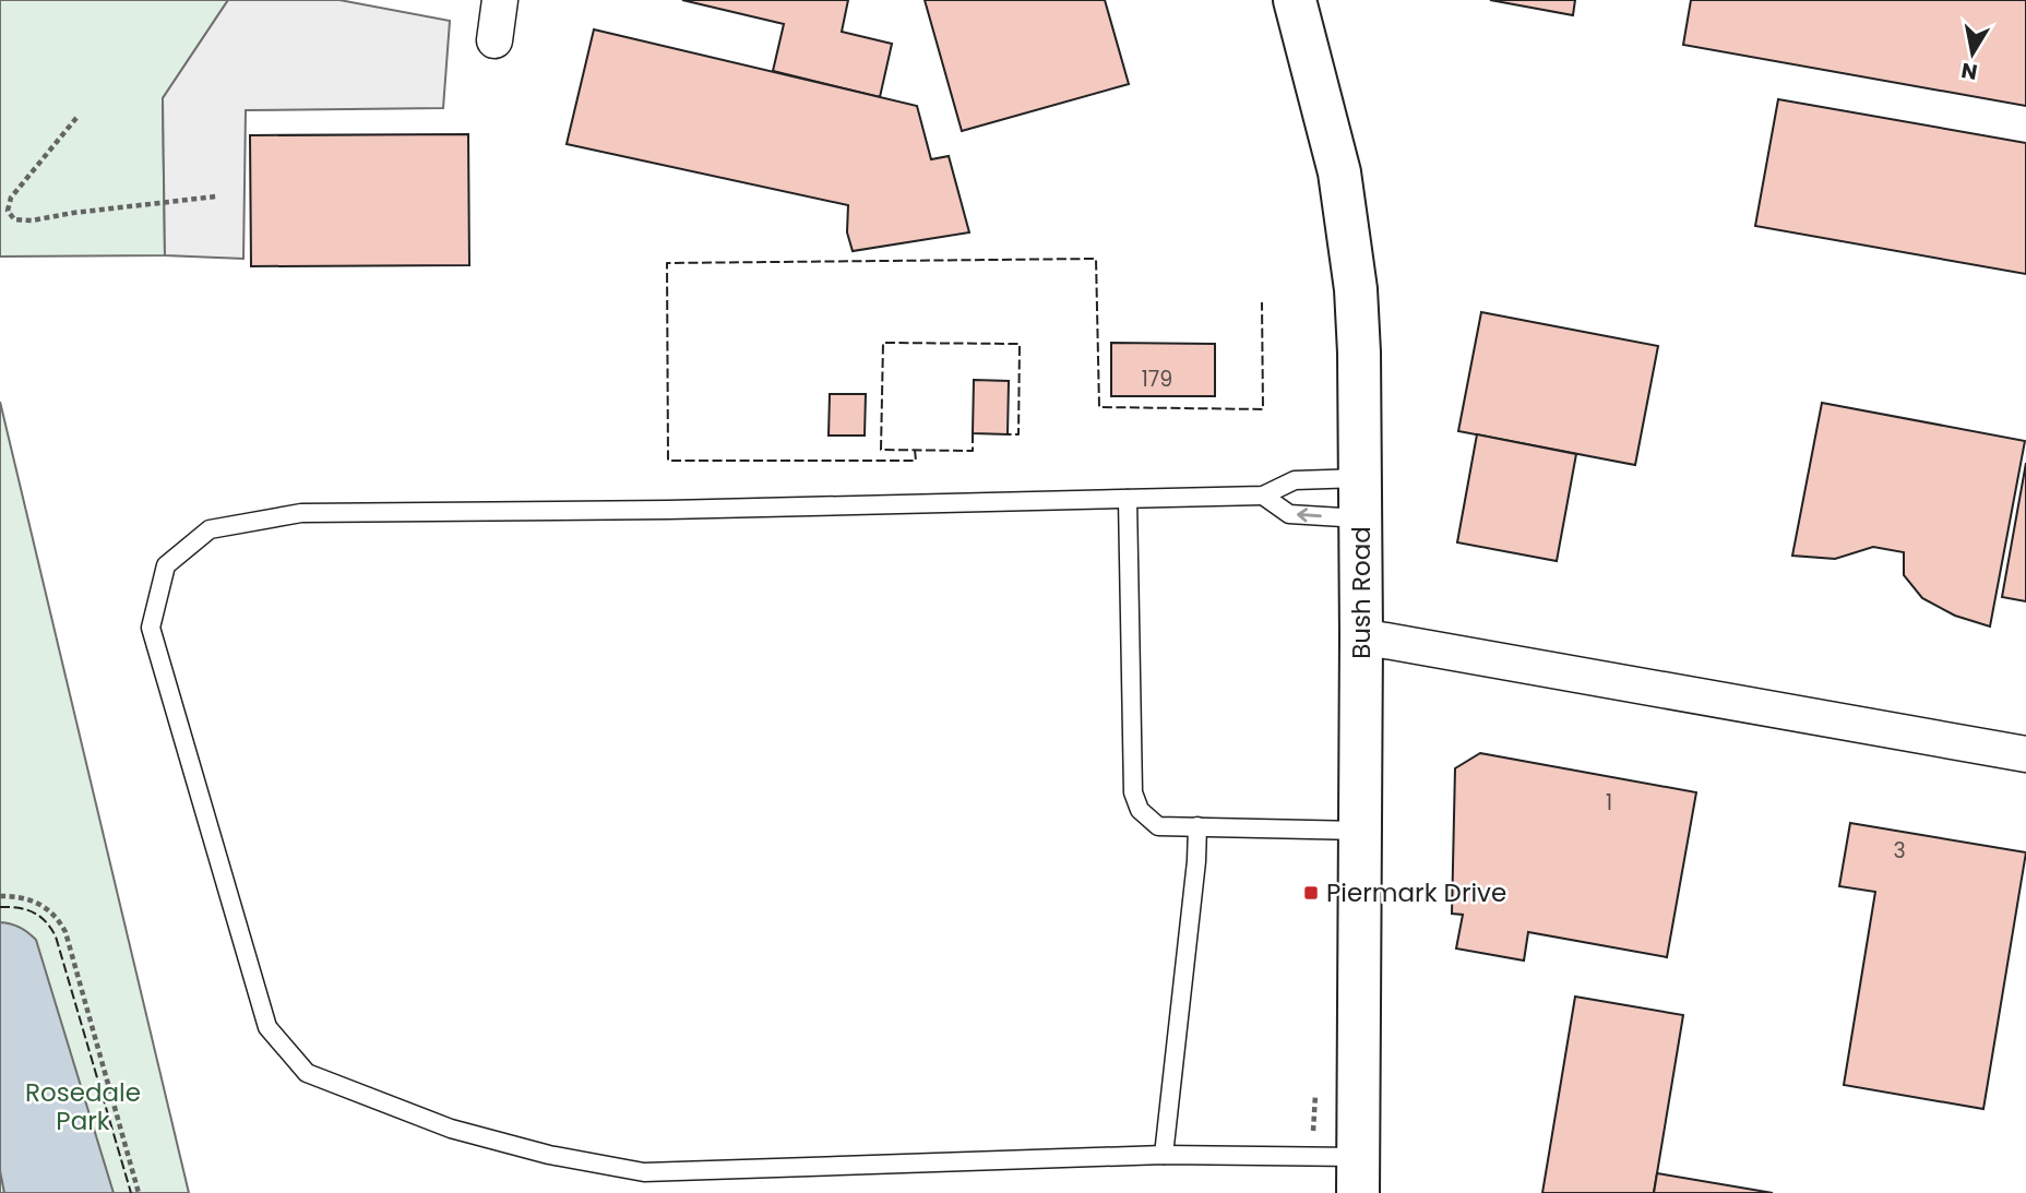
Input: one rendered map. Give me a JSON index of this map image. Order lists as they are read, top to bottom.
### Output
{
  "streets": {
    "main road": ["Bush Road"]
  },
  "parks": ["Rosedale Park"],
  "places": {
    "transit": ["Piermark Drive"]
  },
  "house_numbers": ["179", "1", "3"],
  "north": "bottom"
}
